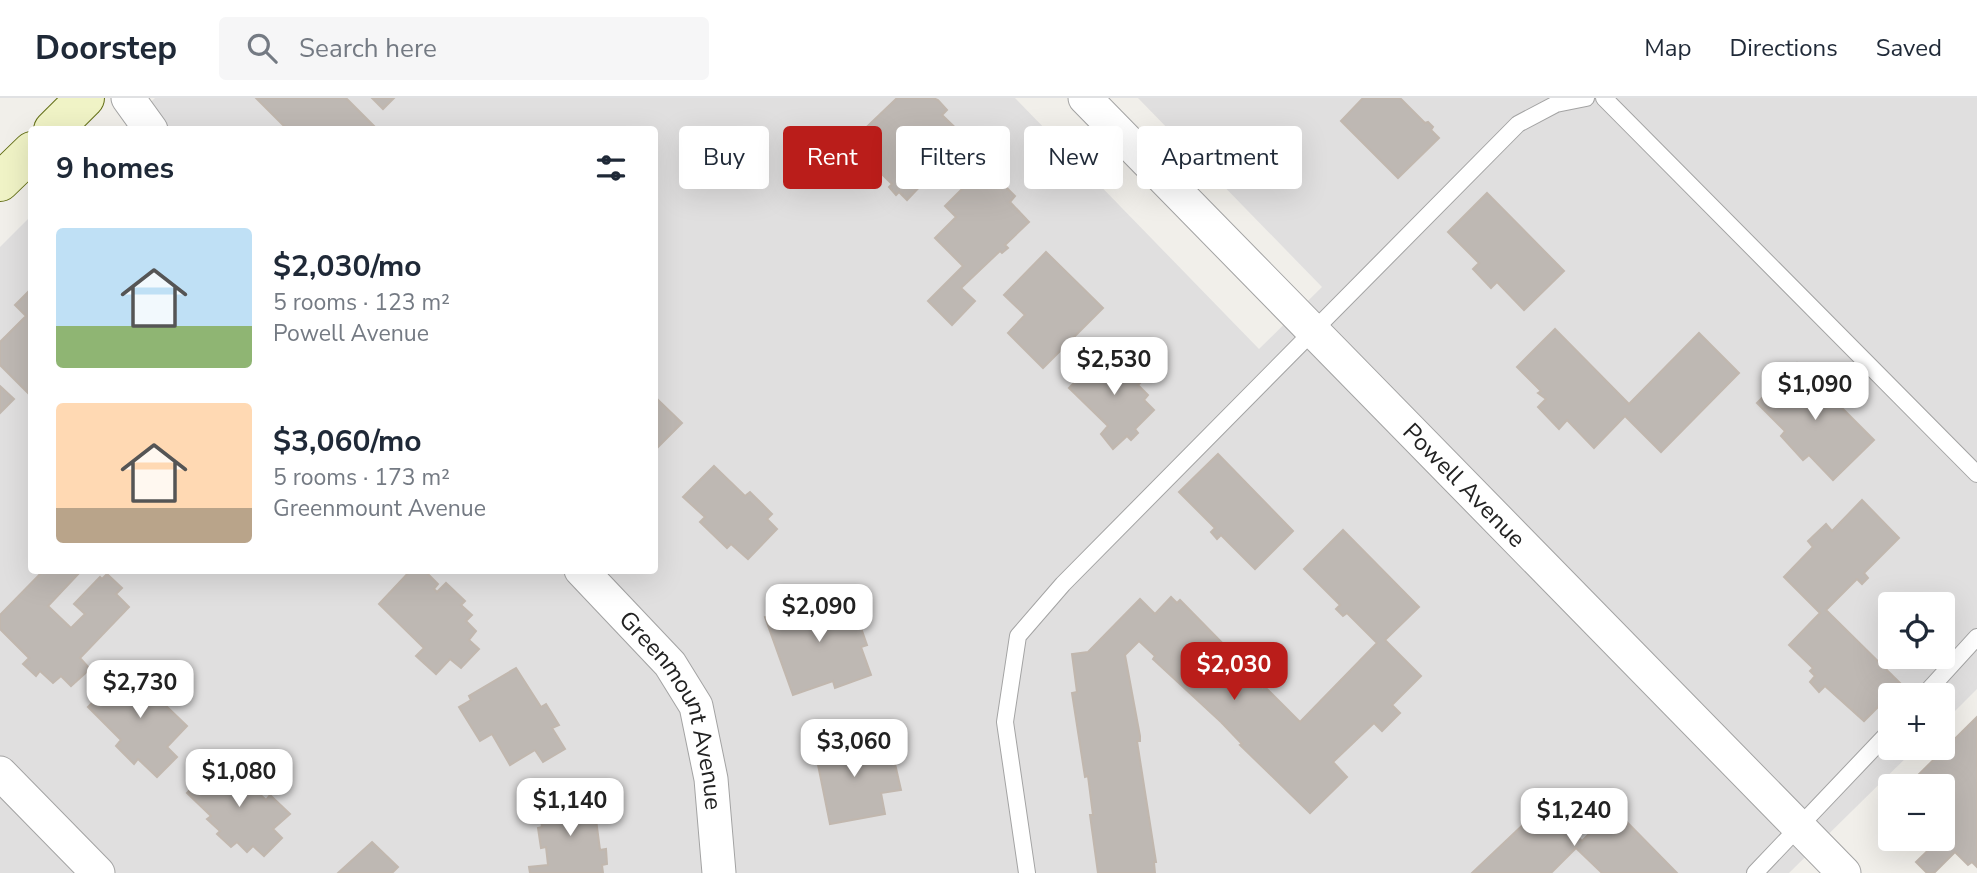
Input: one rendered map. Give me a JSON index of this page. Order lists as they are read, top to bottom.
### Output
{
  "streets": {
    "street": ["Powell Avenue", "Greenmount Avenue"]
  },
  "page": {
    "header": "Doorstep",
    "search": "Search here",
    "nav": ["Map", "Directions", "Saved"],
    "chip": [
      "Buy",
      "Rent",
      "Filters",
      "New",
      "Apartment"
    ],
    "heading": "9 homes",
    "list": [
      {
        "name": "$2,030/mo",
        "note": "5 rooms · 123 m² · Powell Avenue"
      },
      {
        "name": "$3,060/mo",
        "note": "5 rooms · 173 m² · Greenmount Avenue"
      }
    ],
    "price": [
      "$2,530",
      "$1,090",
      "$2,090",
      "$2,030",
      "$2,730",
      "$3,060",
      "$1,080",
      "$1,140",
      "$1,240"
    ],
    "map_buttons": ["+", "−"]
  }
}
